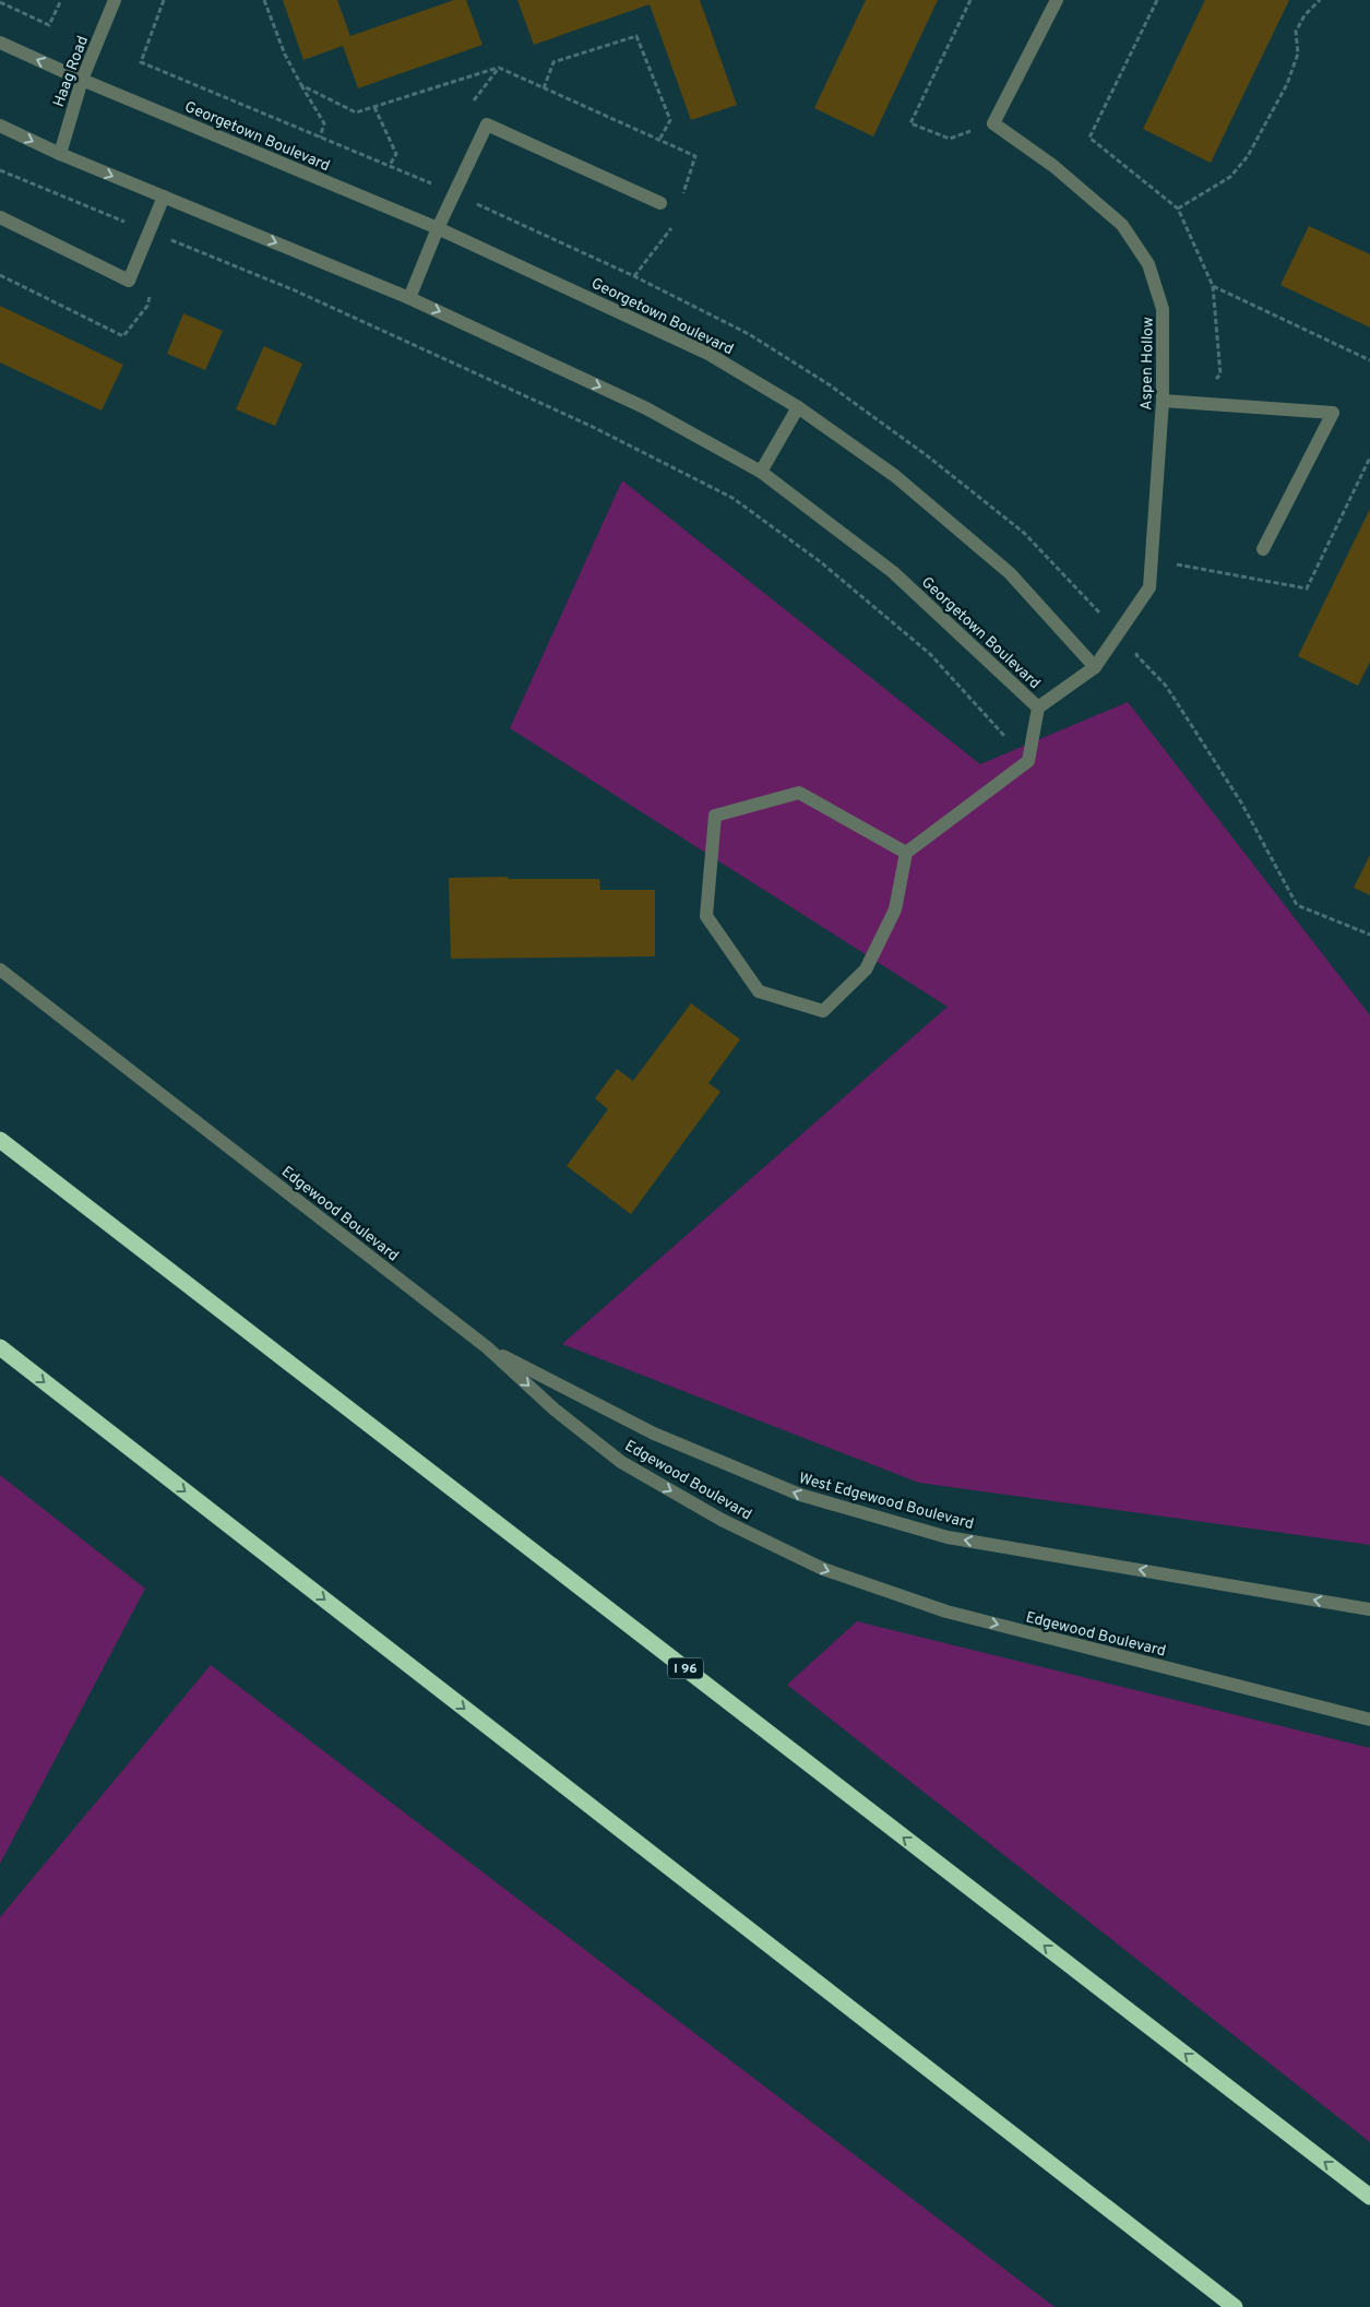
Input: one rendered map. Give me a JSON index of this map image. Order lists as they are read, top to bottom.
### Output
{
  "streets": {
    "highway": ["I 96"],
    "street": [
      "Haag Road",
      "Georgetown Boulevard",
      "Aspen Hollow",
      "Edgewood Boulevard",
      "West Edgewood Boulevard"
    ]
  },
  "crossings": [
    ["Haag Road", "Georgetown Boulevard"],
    ["Georgetown Boulevard", "Aspen Hollow"],
    ["Edgewood Boulevard", "West Edgewood Boulevard"]
  ],
  "one_way": ["Edgewood Boulevard", "West Edgewood Boulevard"]
}
